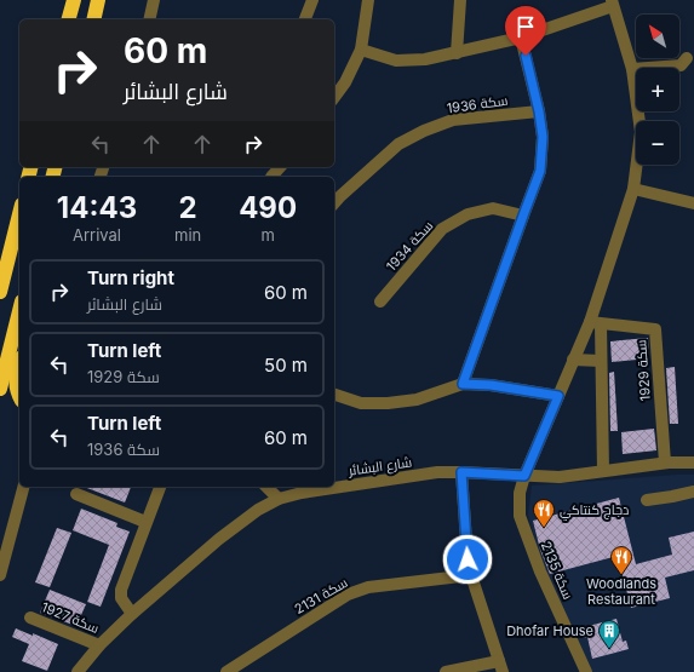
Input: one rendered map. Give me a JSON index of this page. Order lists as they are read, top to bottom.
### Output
{
  "streets": {
    "street": [
      "سكة 1936",
      "سكة 1934",
      "سكة 1929",
      "شارع البشائر",
      "سكة 2135",
      "سكة 2131",
      "سكة 1927"
    ]
  },
  "crossings": [
    ["سكة 1929", "شارع البشائر"],
    ["شارع البشائر", "سكة 2135"],
    ["شارع البشائر", "سكة 1927"]
  ],
  "places": {
    "restaurant": ["دجاج كنتاكي", "Woodlands Restaurant"],
    "building": ["Dhofar House"]
  },
  "north": "top left",
  "page": {
    "map_buttons": ["+", "−"],
    "turn": ["60 m", "شارع البشائر"],
    "eta": [
      "14:43",
      "Arrival",
      "2",
      "min",
      "490",
      "m"
    ],
    "list": [
      {
        "name": "Turn right",
        "note": "شارع البشائر",
        "value": "60 m"
      },
      {
        "name": "Turn left",
        "note": "سكة 1929",
        "value": "50 m"
      },
      {
        "name": "Turn left",
        "note": "سكة 1936",
        "value": "60 m"
      }
    ]
  }
}
